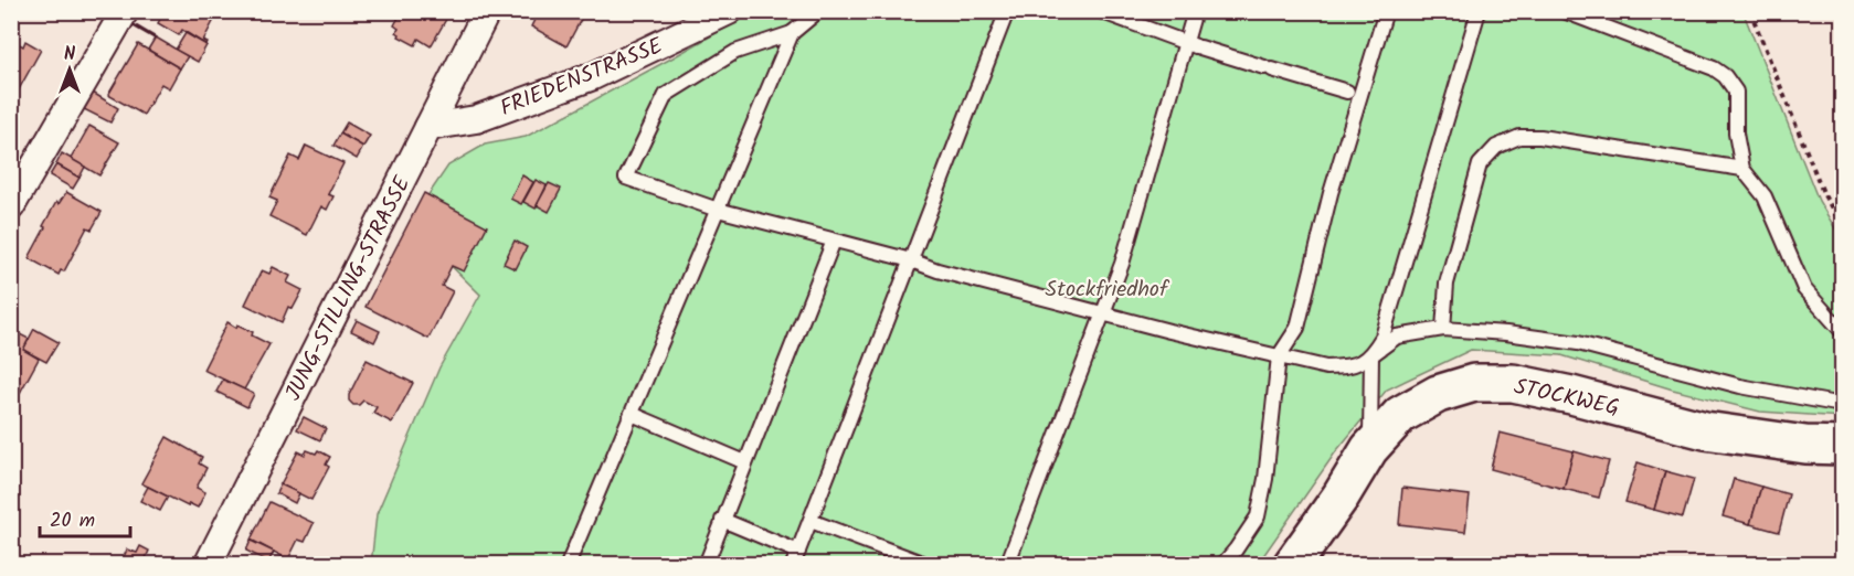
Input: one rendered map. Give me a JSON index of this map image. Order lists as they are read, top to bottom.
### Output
{
  "streets": {
    "street": ["FRIEDENSTRASSE", "JUNG-STILLING-STRASSE", "STOCKWEG"]
  },
  "crossings": [
    ["FRIEDENSTRASSE", "JUNG-STILLING-STRASSE"]
  ],
  "parks": ["Stockfriedhof"],
  "scale_bar": "20 m",
  "north": "top"
}
